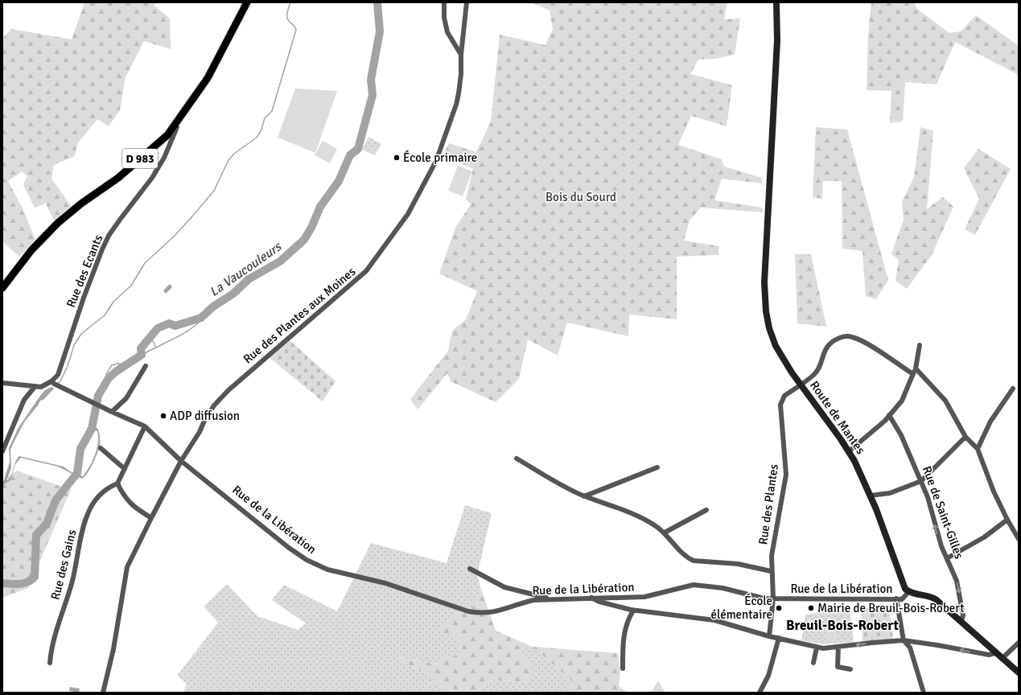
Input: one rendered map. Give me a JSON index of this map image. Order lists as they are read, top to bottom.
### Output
{
  "streets": {
    "main road": ["D 983", "Route de Mantes"],
    "street": [
      "Rue des Ecants",
      "Rue des Plantes aux Moines",
      "Rue des Plantes",
      "Rue de Saint-Gilles",
      "Rue de la Libération",
      "Rue des Gains"
    ]
  },
  "crossings": [
    ["D 983", "Rue des Ecants"],
    ["Rue des Ecants", "Rue de la Libération"],
    ["Rue des Plantes aux Moines", "Rue de la Libération"],
    ["Route de Mantes", "Rue des Plantes"],
    ["Route de Mantes", "Rue de la Libération"],
    ["Rue des Plantes", "Rue de la Libération"]
  ],
  "districts": ["Breuil-Bois-Robert"],
  "water": ["La Vaucouleurs"],
  "parks": ["Bois du Sourd"],
  "places": [
    "École primaire",
    "ADP diffusion",
    "École élémentaire",
    "Mairie de Breuil-Bois-Robert"
  ]
}
